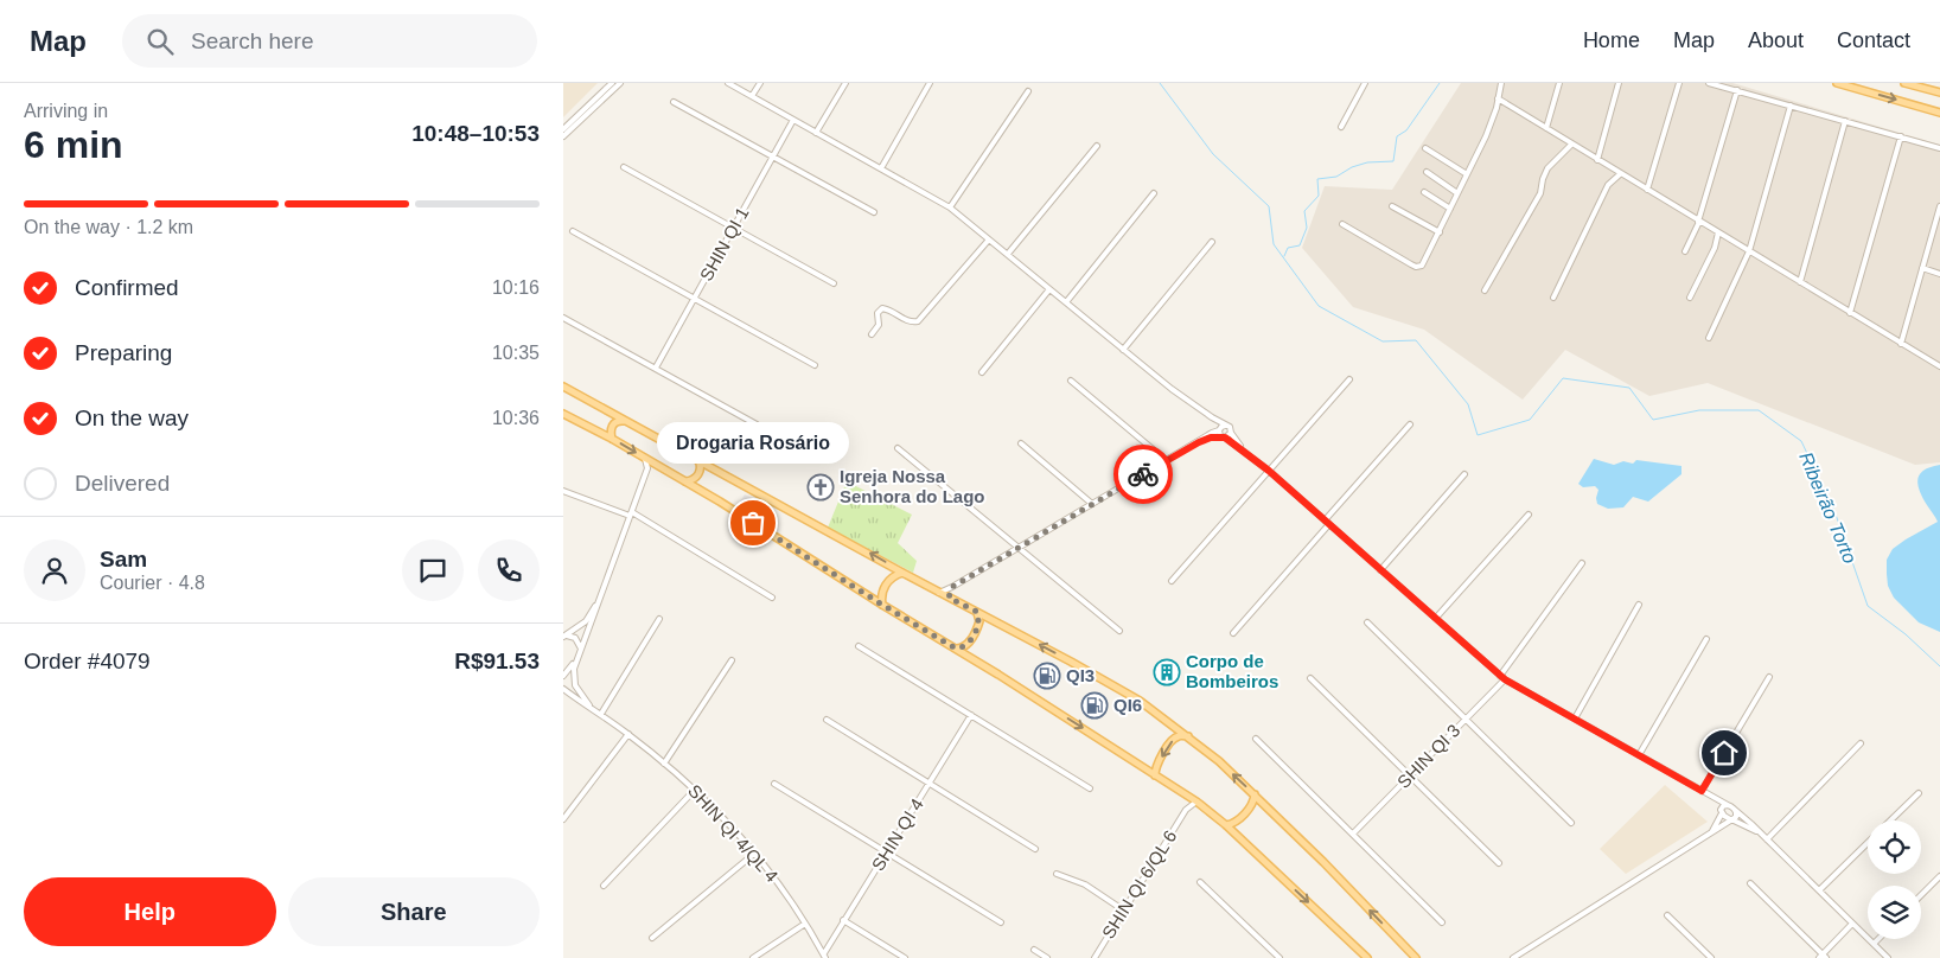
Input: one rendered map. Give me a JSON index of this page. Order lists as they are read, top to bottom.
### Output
{
  "streets": {
    "street": [
      "SHIN QI 1",
      "SHIN QI 3",
      "SHIN QI 4/QL 4",
      "SHIN QI 4",
      "SHIN QI 6/QL 6"
    ]
  },
  "crossings": [
    ["SHIN QI 4/QL 4", "SHIN QI 4"]
  ],
  "water": ["Ribeirão Torto"],
  "places": {
    "church": ["Igreja Nossa Senhora do Lago"],
    "other": ["Drogaria Rosário"],
    "building": ["Corpo de Bombeiros"],
    "fuel station": ["QI3", "QI6"]
  },
  "page": {
    "header": "Map",
    "search": "Search here",
    "nav": [
      "Home",
      "Map",
      "About",
      "Contact"
    ],
    "heading": ["6 min", "Arriving in", "10:48–10:53"],
    "panel": [
      "Sam",
      "Courier · 4.8",
      "Order #4079",
      "R$91.53"
    ],
    "bar": "On the way · 1.2 km",
    "list": [
      ["Confirmed", "10:16"],
      ["Preparing", "10:35"],
      ["On the way", "10:36"],
      "Delivered"
    ],
    "bubble": "Drogaria Rosário",
    "buttons": ["Help", "Share"]
  }
}
